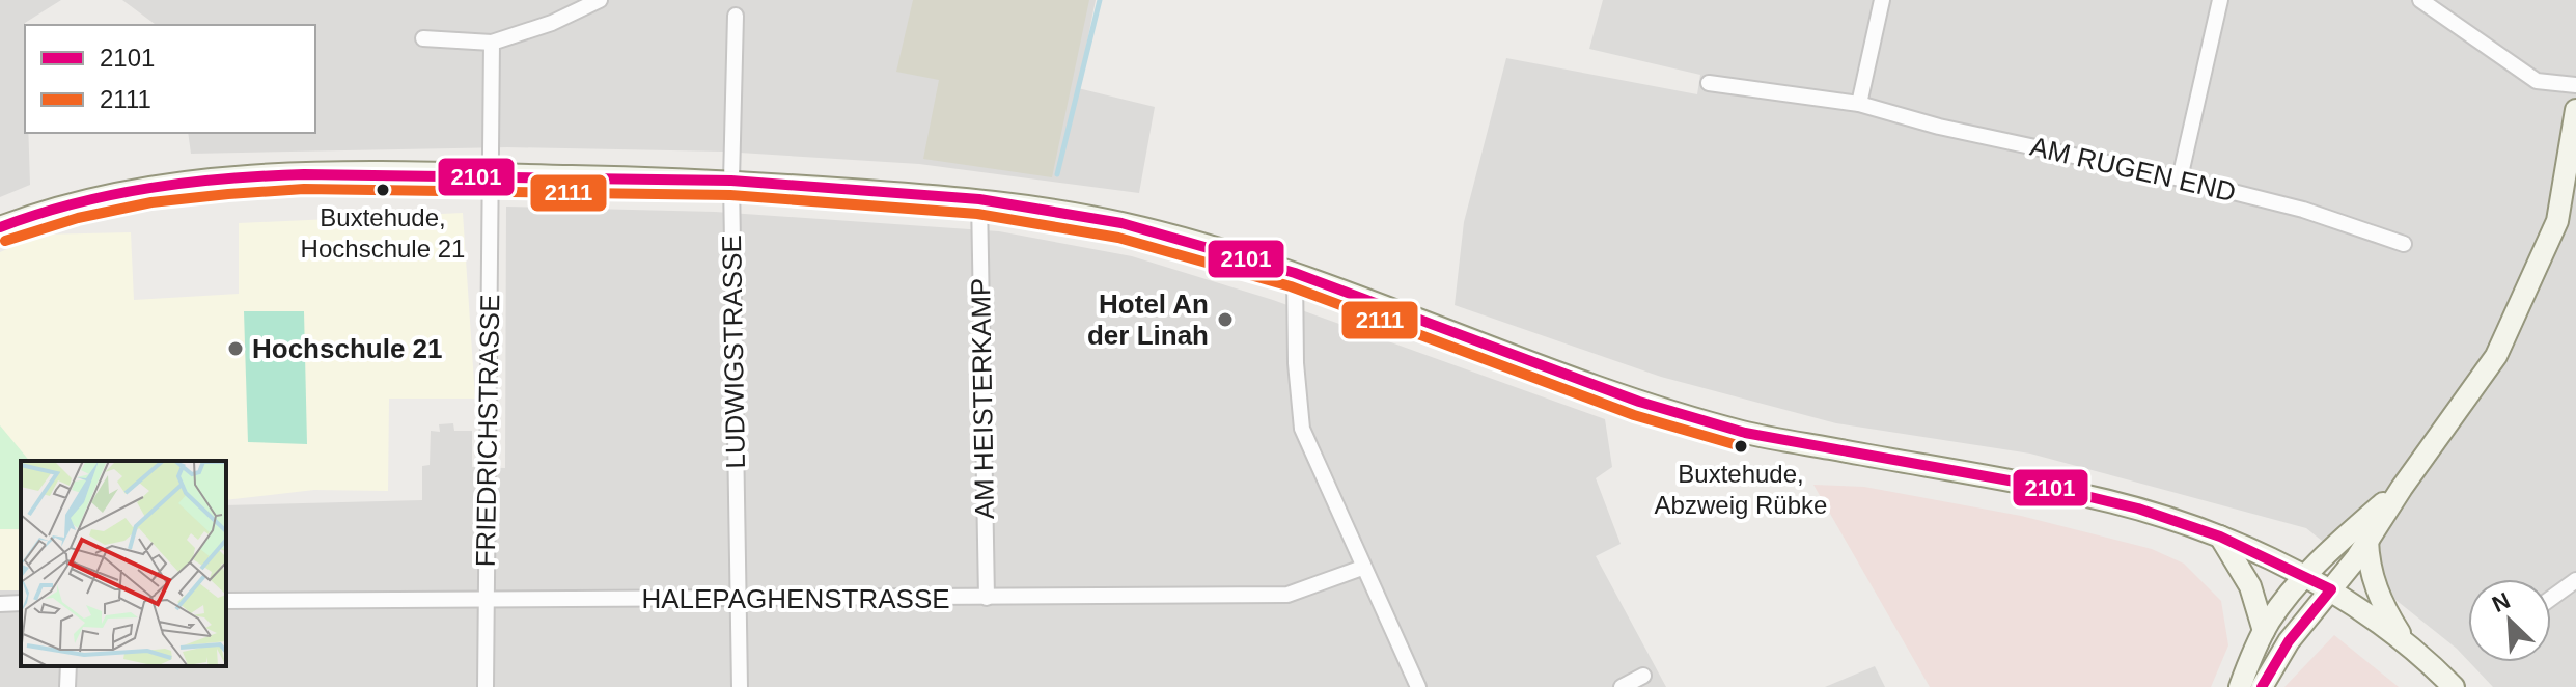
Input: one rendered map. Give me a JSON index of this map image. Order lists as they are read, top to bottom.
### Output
{
  "streets": {
    "street": [
      "AM RUGEN END",
      "LUDWIGSTRASSE",
      "AM HEISTERKAMP",
      "FRIEDRICHSTRASSE",
      "HALEPAGHENSTRASSE"
    ]
  },
  "crossings": [
    ["LUDWIGSTRASSE", "HALEPAGHENSTRASSE"],
    ["AM HEISTERKAMP", "HALEPAGHENSTRASSE"],
    ["FRIEDRICHSTRASSE", "HALEPAGHENSTRASSE"]
  ],
  "places": [
    "Buxtehude, Hochschule 21",
    "Hotel An der Linah",
    "Hochschule 21",
    "Buxtehude, Abzweig Rübke"
  ],
  "lines": ["transit line 2101", "transit line 2111"],
  "legend": ["2101", "2111"],
  "north": "top left"
}
